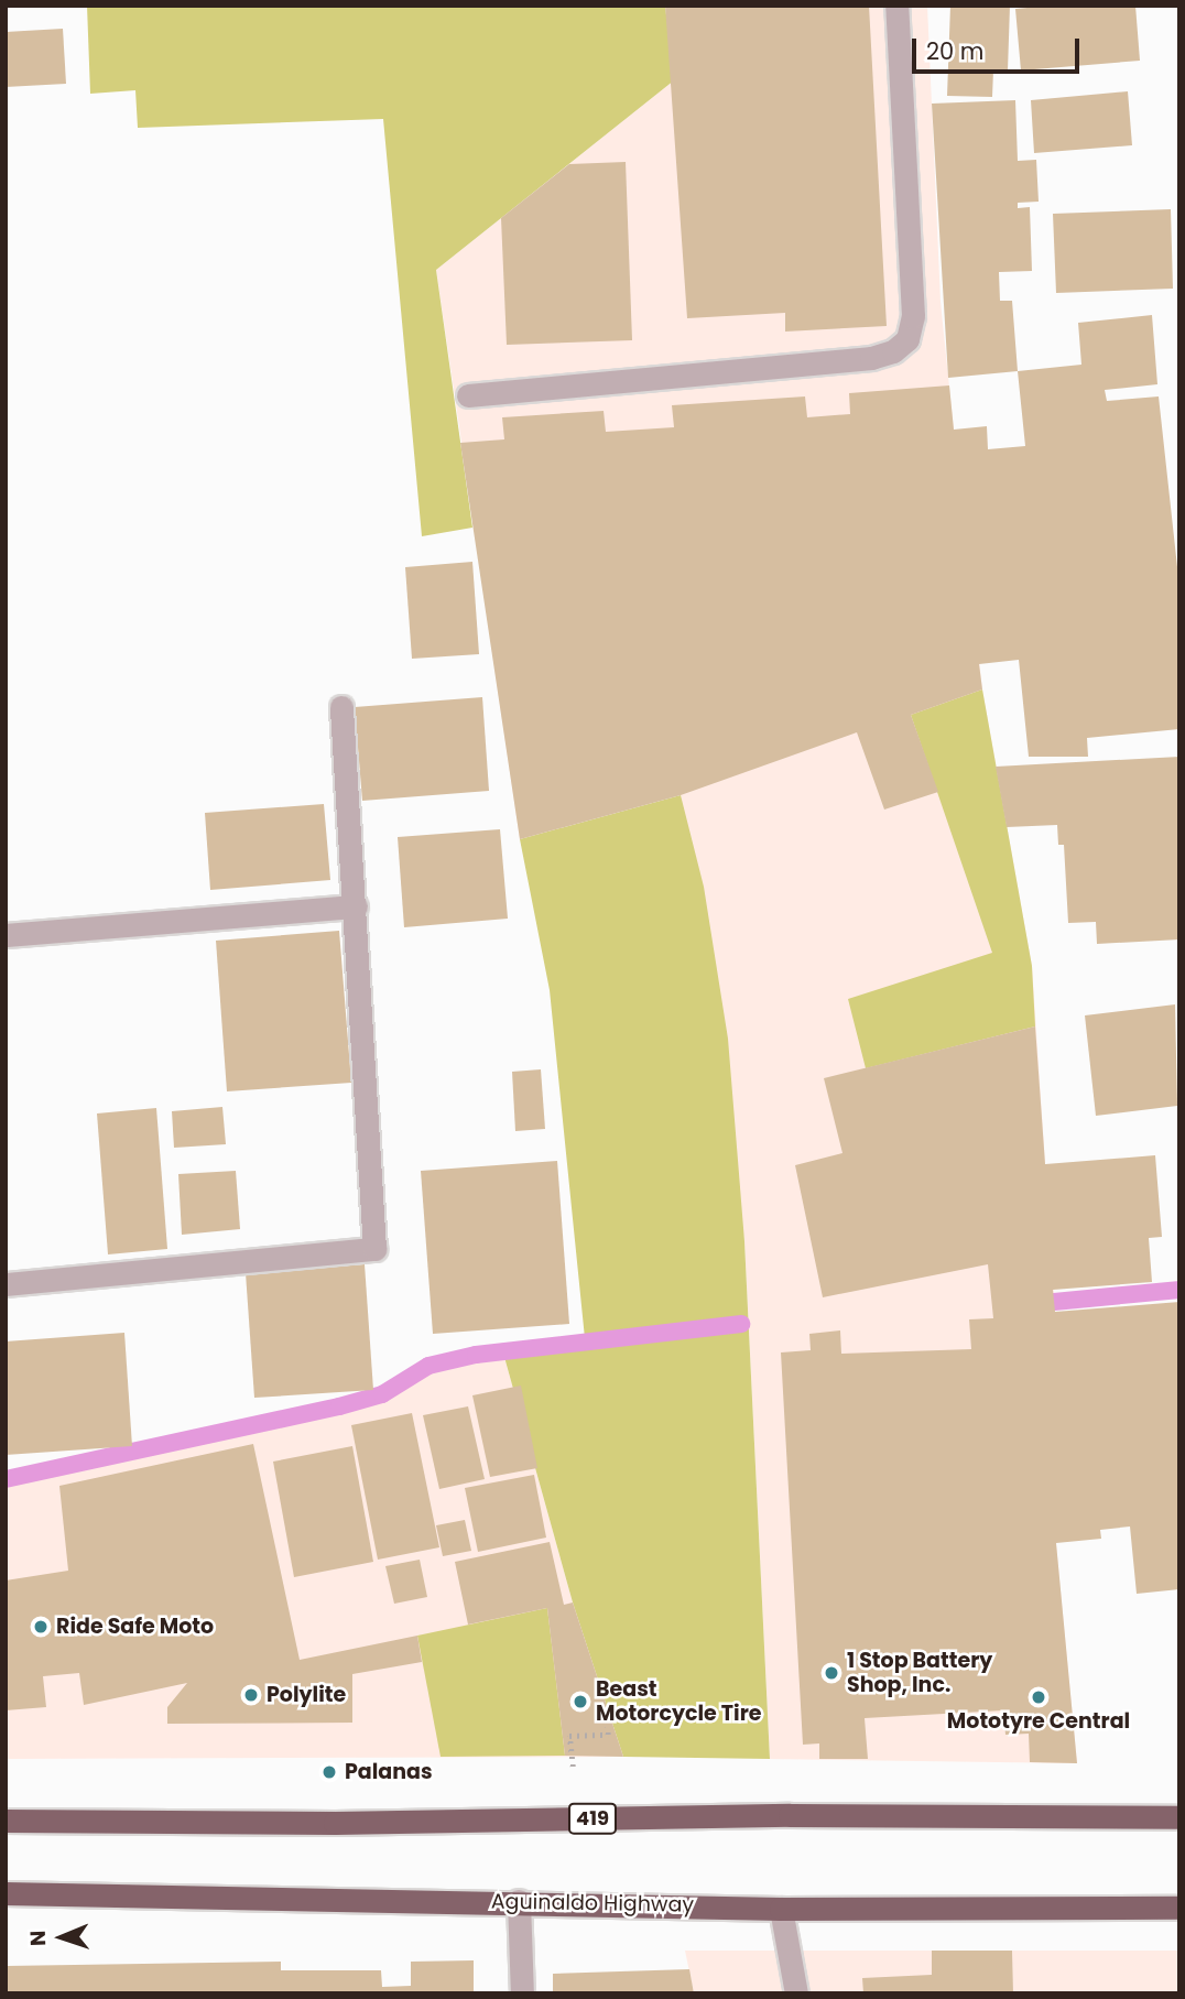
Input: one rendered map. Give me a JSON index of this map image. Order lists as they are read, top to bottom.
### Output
{
  "streets": {
    "highway": ["419", "Aguinaldo Highway"]
  },
  "places": [
    "Ride Safe Moto",
    "1 Stop Battery Shop, Inc.",
    "Polylite",
    "Mototyre Central",
    "Beast Motorcycle Tire",
    "Palanas"
  ],
  "scale_bar": "20 m",
  "north": "left"
}
